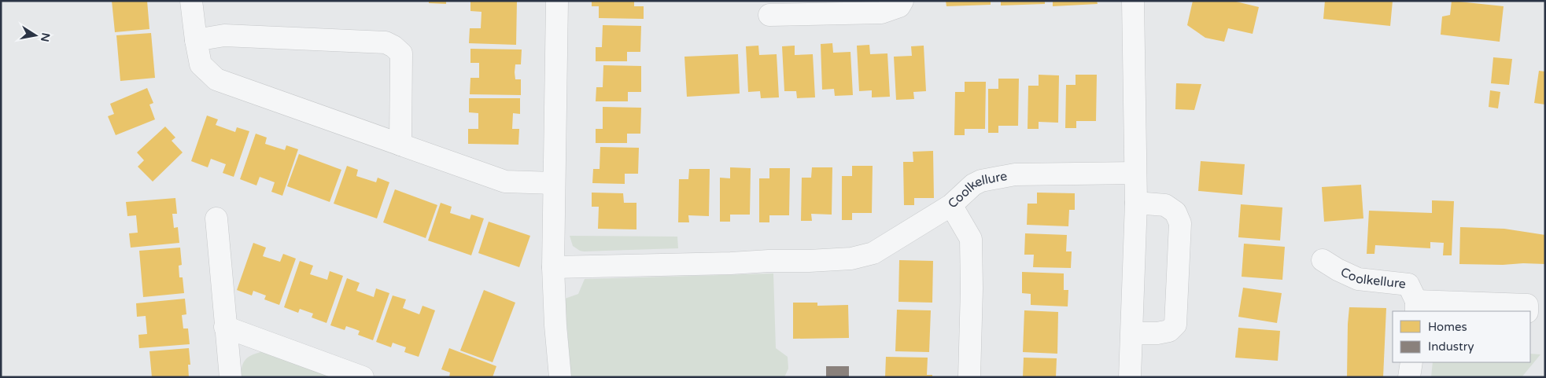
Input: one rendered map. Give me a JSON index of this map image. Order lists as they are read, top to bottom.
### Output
{
  "streets": {
    "street": ["Coolkellure"]
  },
  "legend": ["Homes", "Industry"],
  "north": "right"
}
